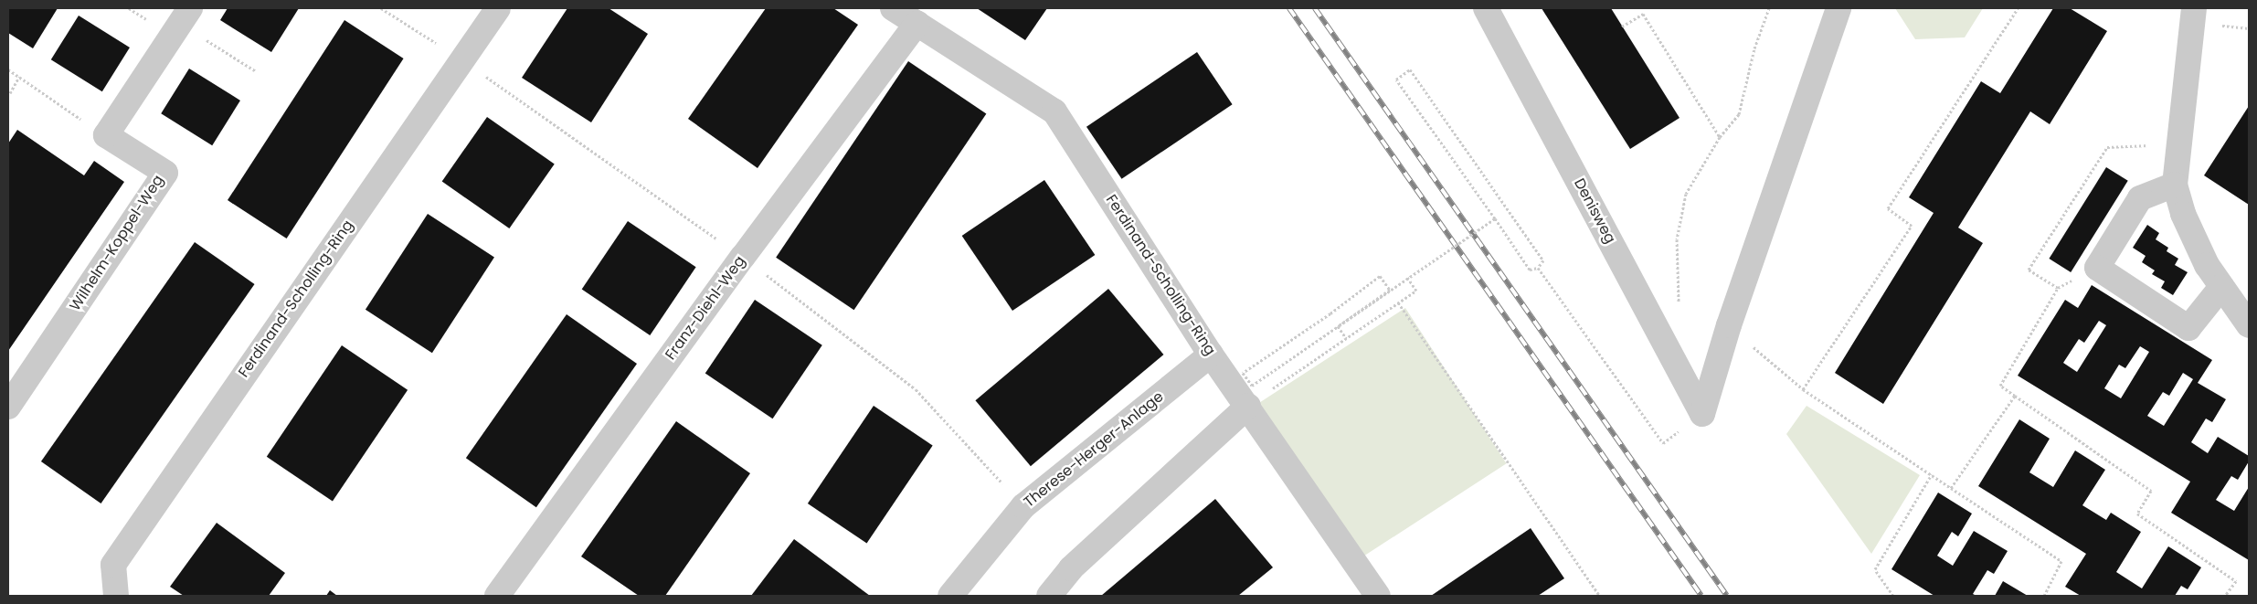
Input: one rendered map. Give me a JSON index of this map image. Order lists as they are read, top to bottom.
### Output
{
  "streets": {
    "street": [
      "Denisweg",
      "Wilhelm-Koppel-Weg",
      "Ferdinand-Scholling-Ring",
      "Franz-Diehl-Weg",
      "Therese-Herger-Anlage"
    ]
  },
  "crossings": [
    ["Ferdinand-Scholling-Ring", "Franz-Diehl-Weg"],
    ["Ferdinand-Scholling-Ring", "Therese-Herger-Anlage"]
  ]
}
